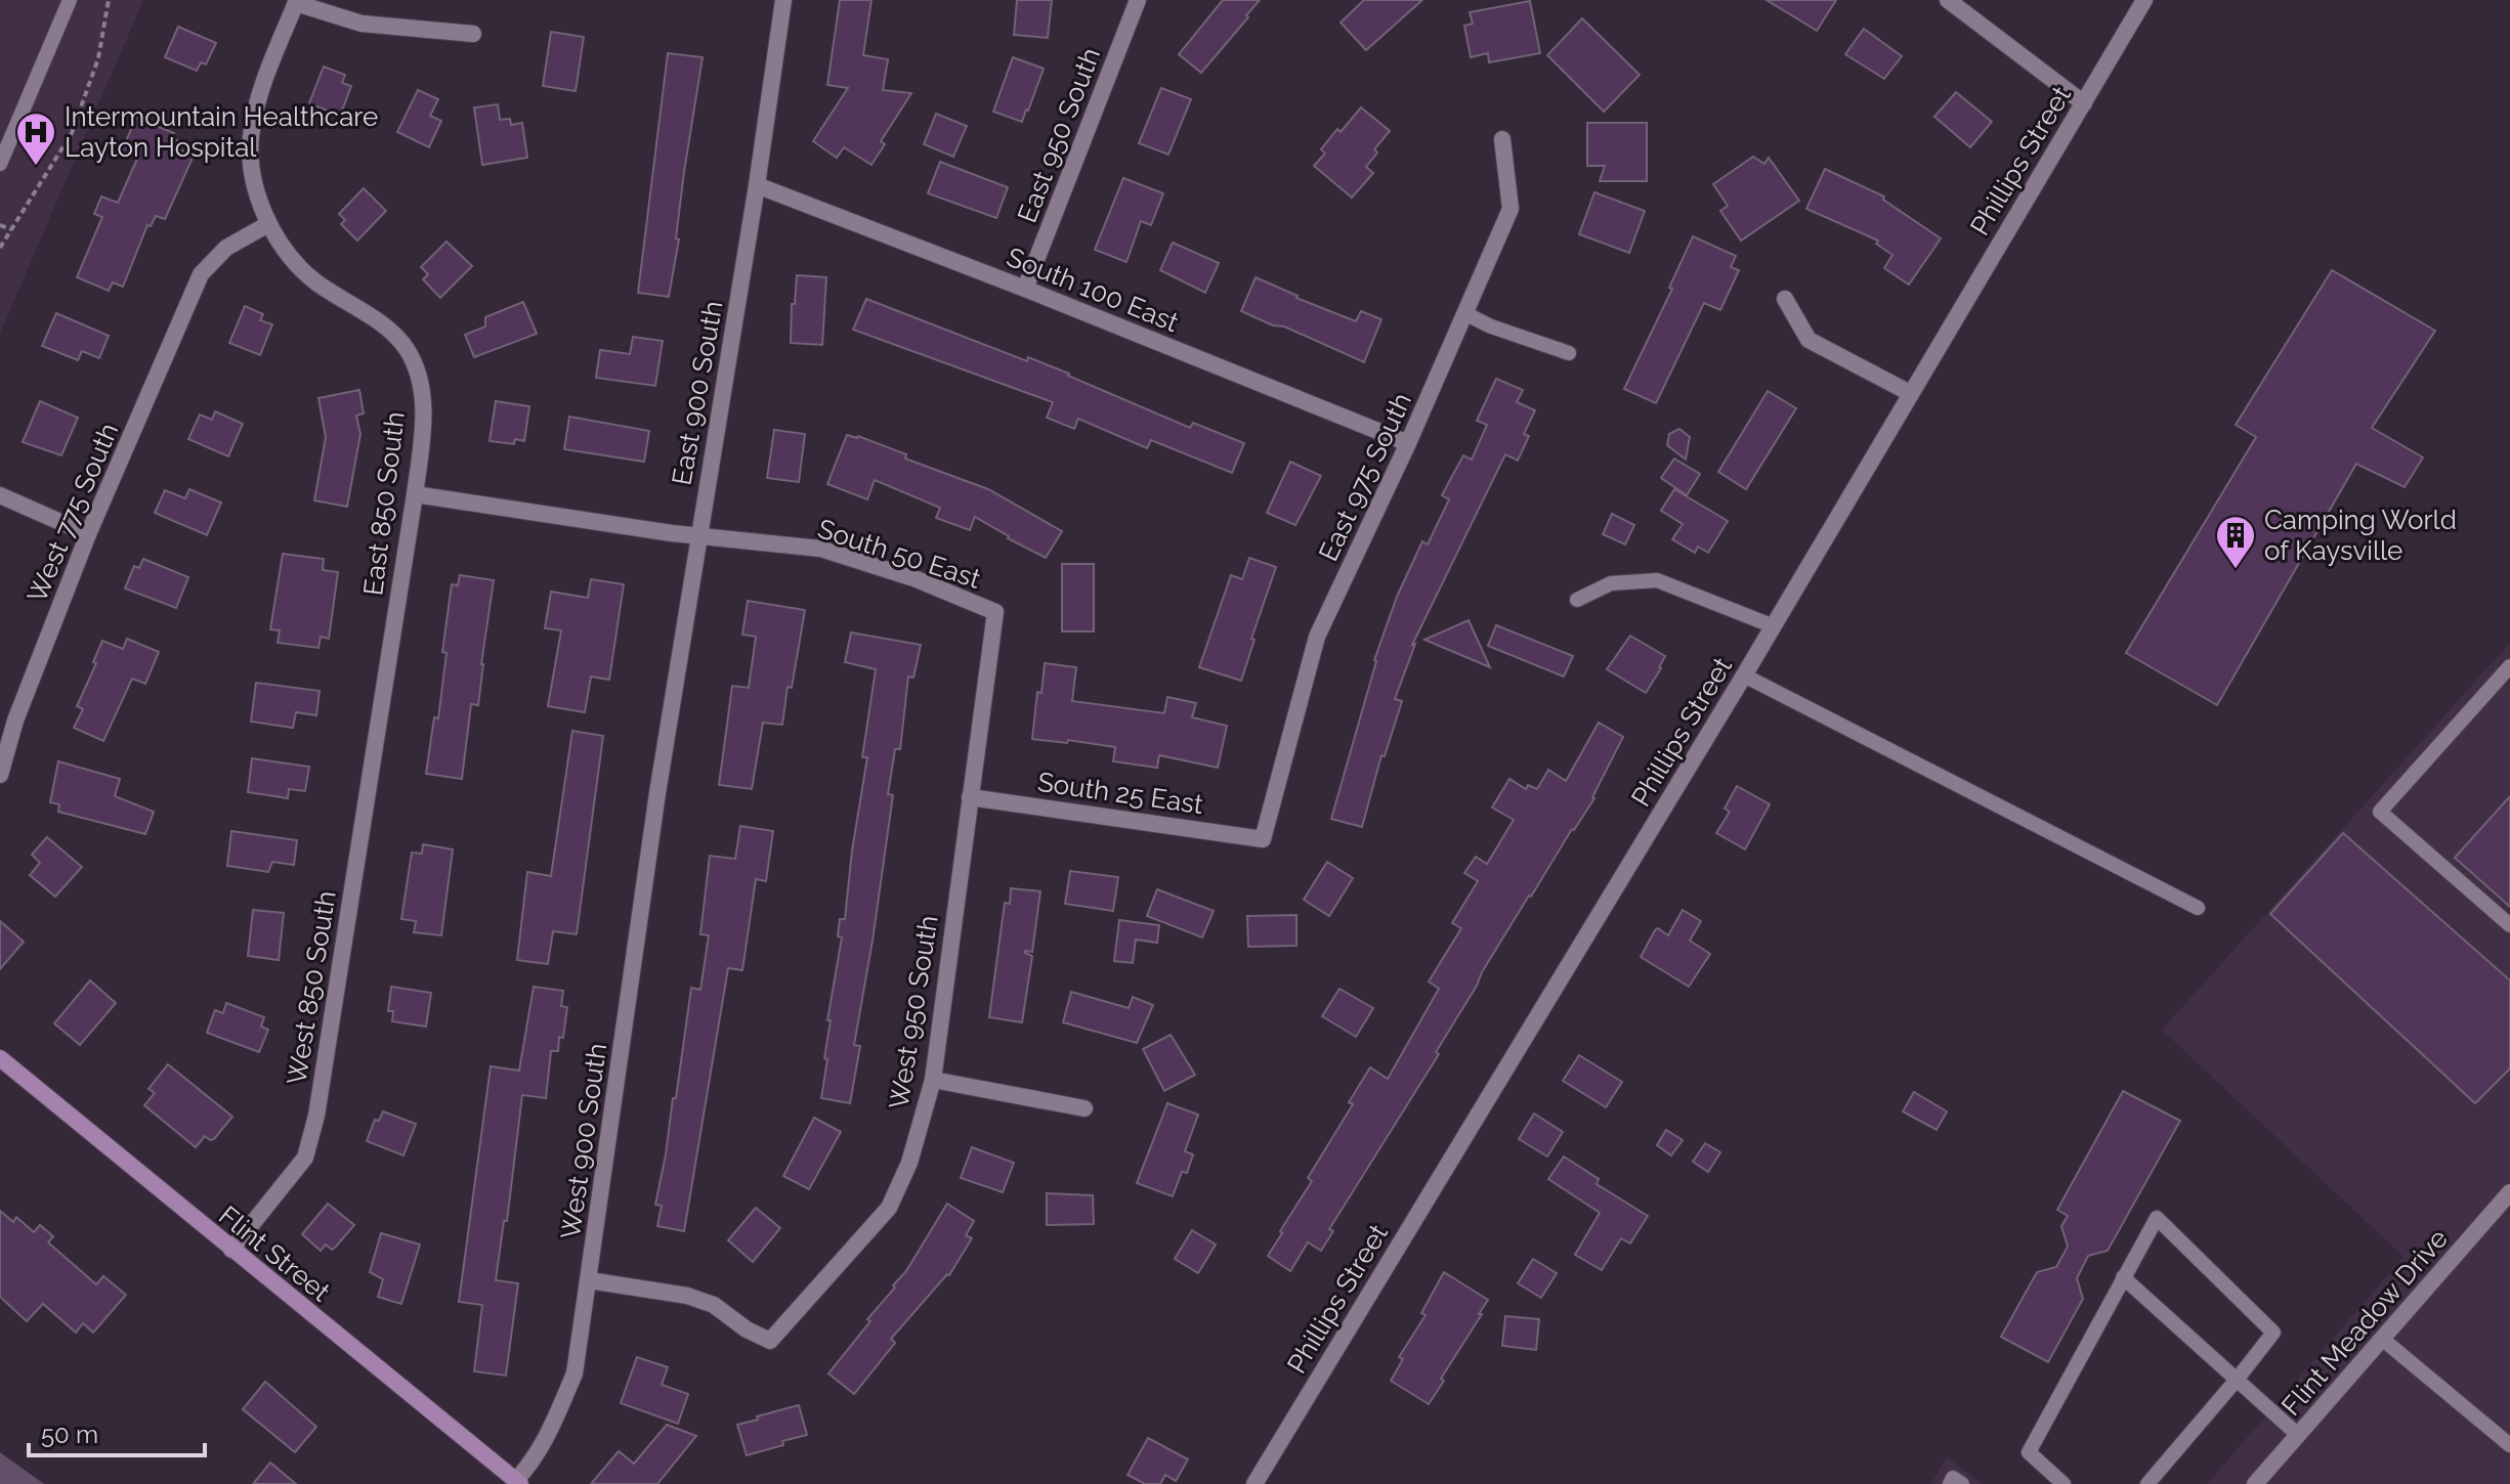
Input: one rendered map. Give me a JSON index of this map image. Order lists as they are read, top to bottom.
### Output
{
  "streets": {
    "street": [
      "East 950 South",
      "Phillips Street",
      "South 100 East",
      "East 900 South",
      "East 975 South",
      "East 850 South",
      "West 775 South",
      "South 50 East",
      "South 25 East",
      "West 850 South",
      "West 950 South",
      "West 900 South",
      "Flint Street",
      "Flint Meadow Drive"
    ]
  },
  "crossings": [
    ["East 950 South", "South 100 East"],
    ["South 100 East", "East 900 South"],
    ["South 100 East", "East 975 South"],
    ["East 900 South", "South 50 East"],
    ["East 900 South", "West 900 South"],
    ["East 975 South", "South 25 East"],
    ["East 850 South", "West 775 South"],
    ["East 850 South", "South 50 East"],
    ["East 850 South", "West 850 South"],
    ["South 50 East", "West 950 South"],
    ["South 25 East", "West 950 South"],
    ["West 850 South", "Flint Street"],
    ["West 950 South", "West 900 South"],
    ["West 900 South", "Flint Street"]
  ],
  "places": {
    "hospital": ["Intermountain Healthcare Layton Hospital"],
    "building": ["Camping World of Kaysville"]
  },
  "scale_bar": "50 m"
}
